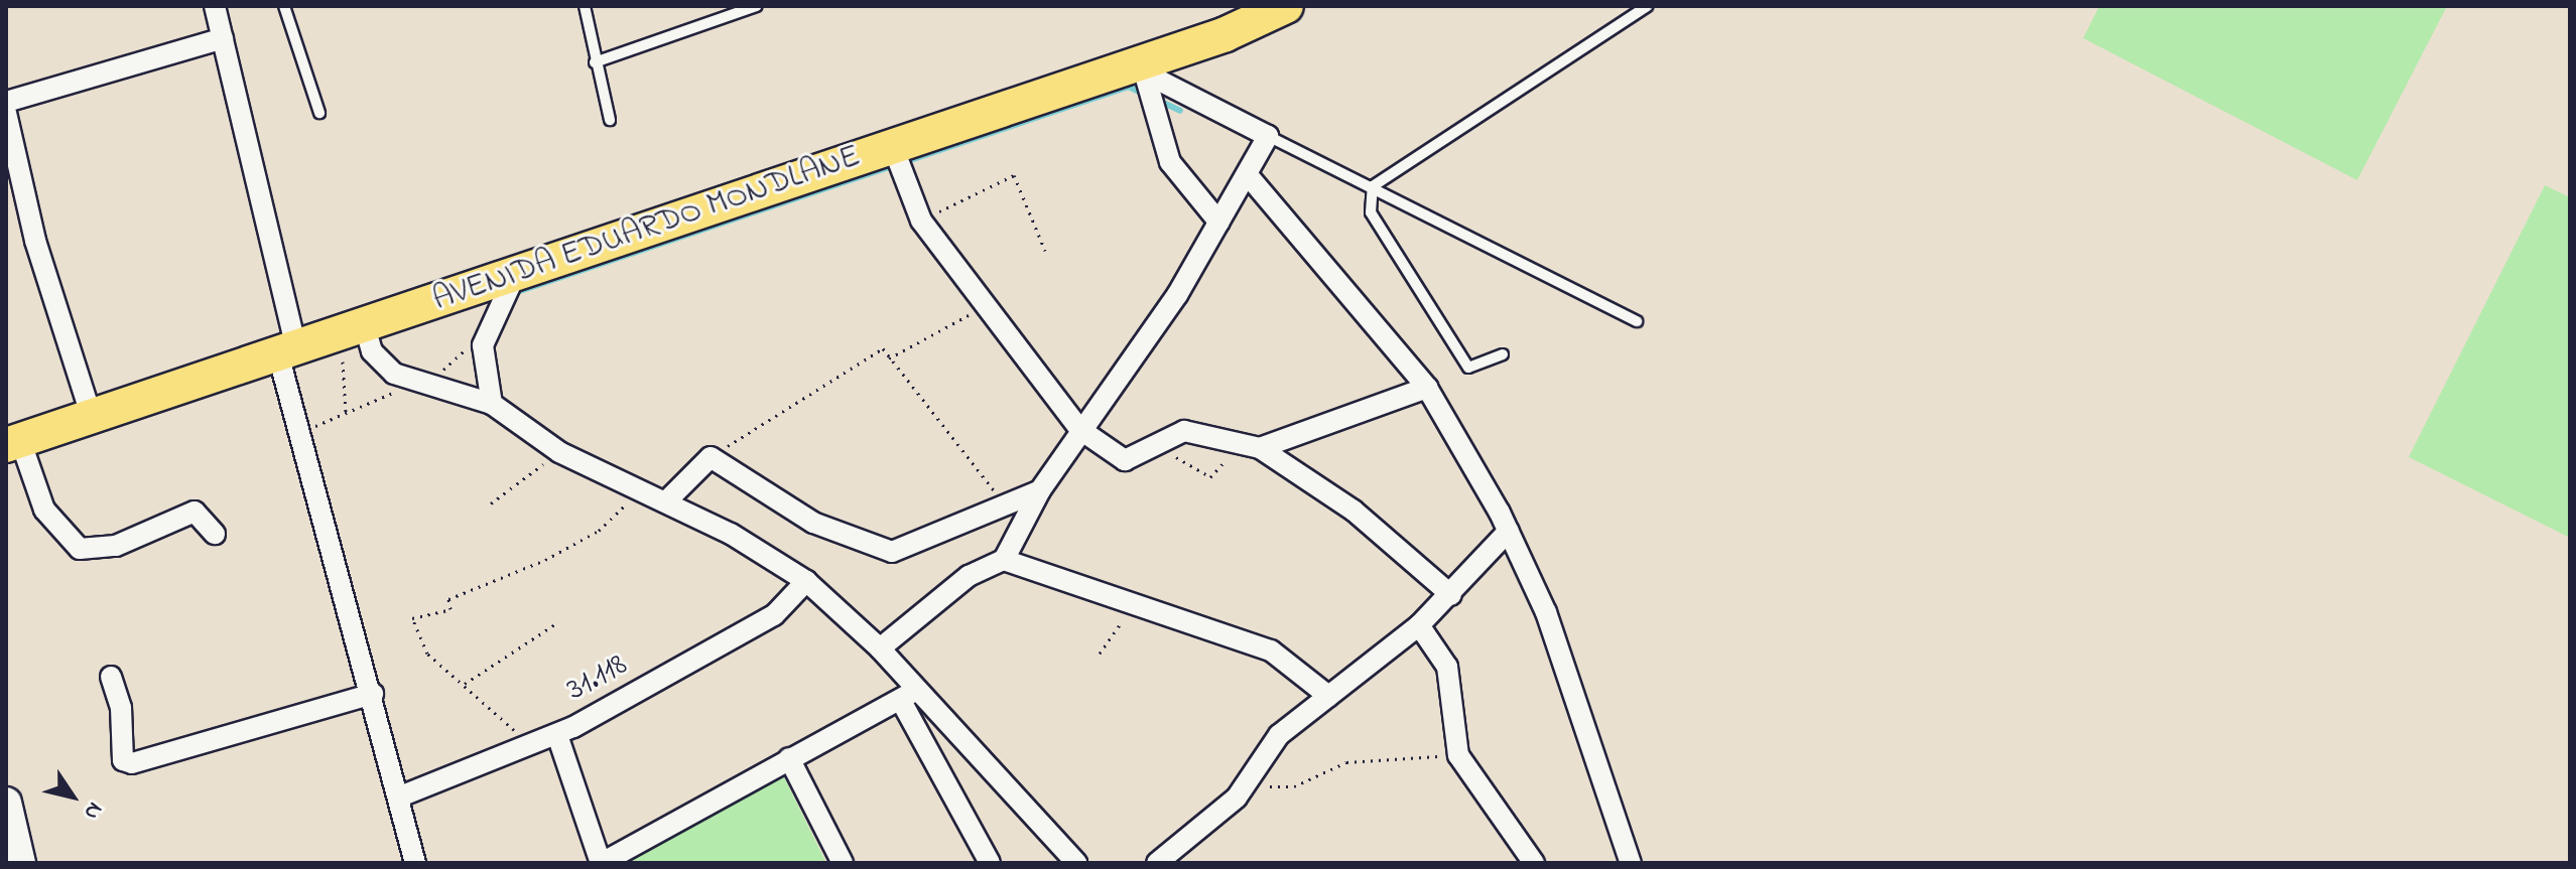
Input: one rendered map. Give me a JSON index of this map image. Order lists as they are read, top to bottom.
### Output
{
  "streets": {
    "main road": ["AVENIDA EDUARDO MONDLANE"],
    "street": ["31.118"]
  },
  "north": "bottom right"
}
